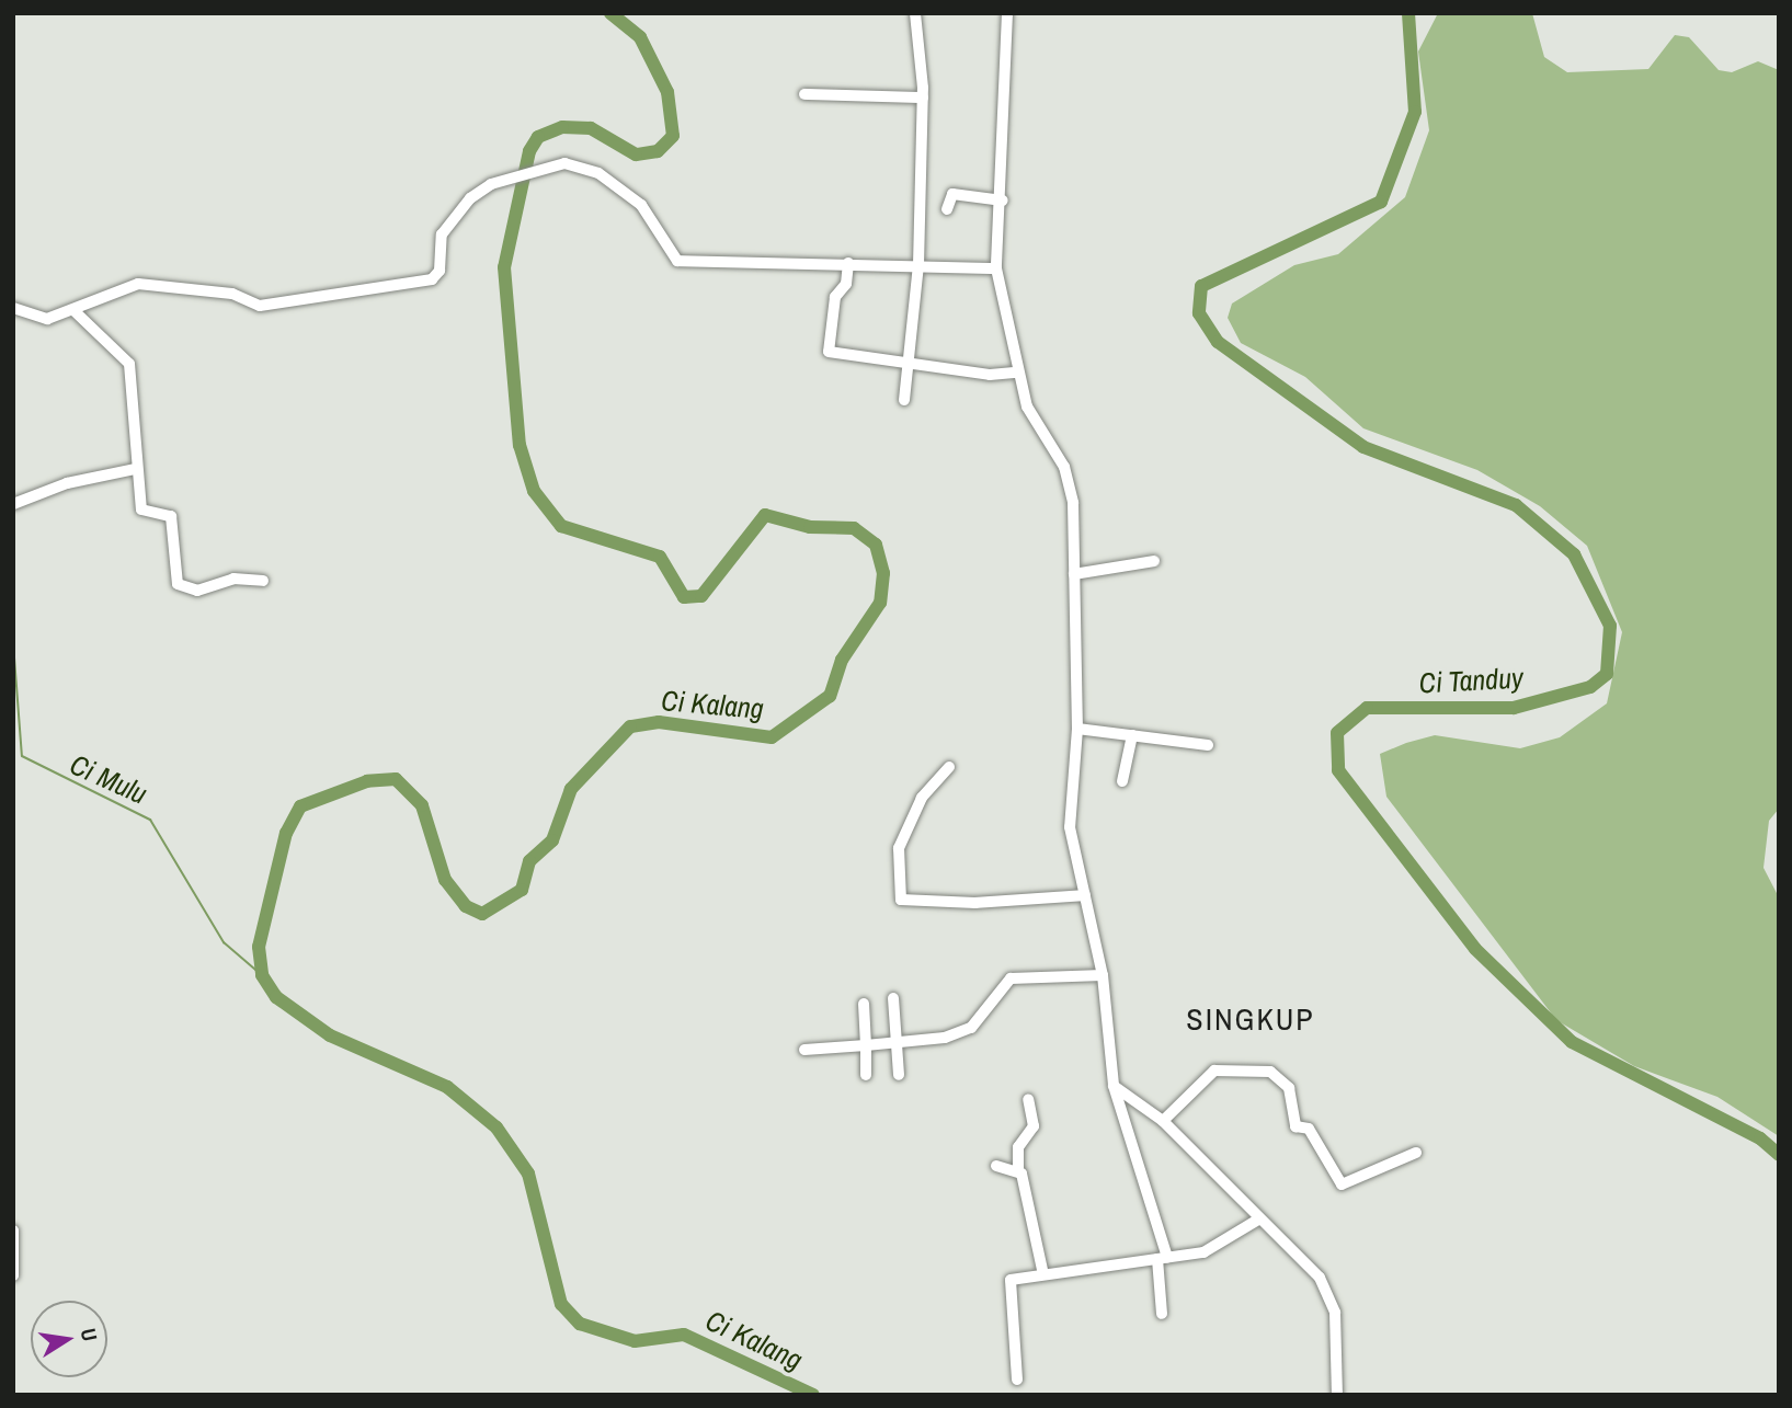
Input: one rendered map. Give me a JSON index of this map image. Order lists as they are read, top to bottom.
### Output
{
  "districts": ["SINGKUP"],
  "water": ["Ci Tanduy", "Ci Kalang", "Ci Mulu"],
  "north": "right"
}
